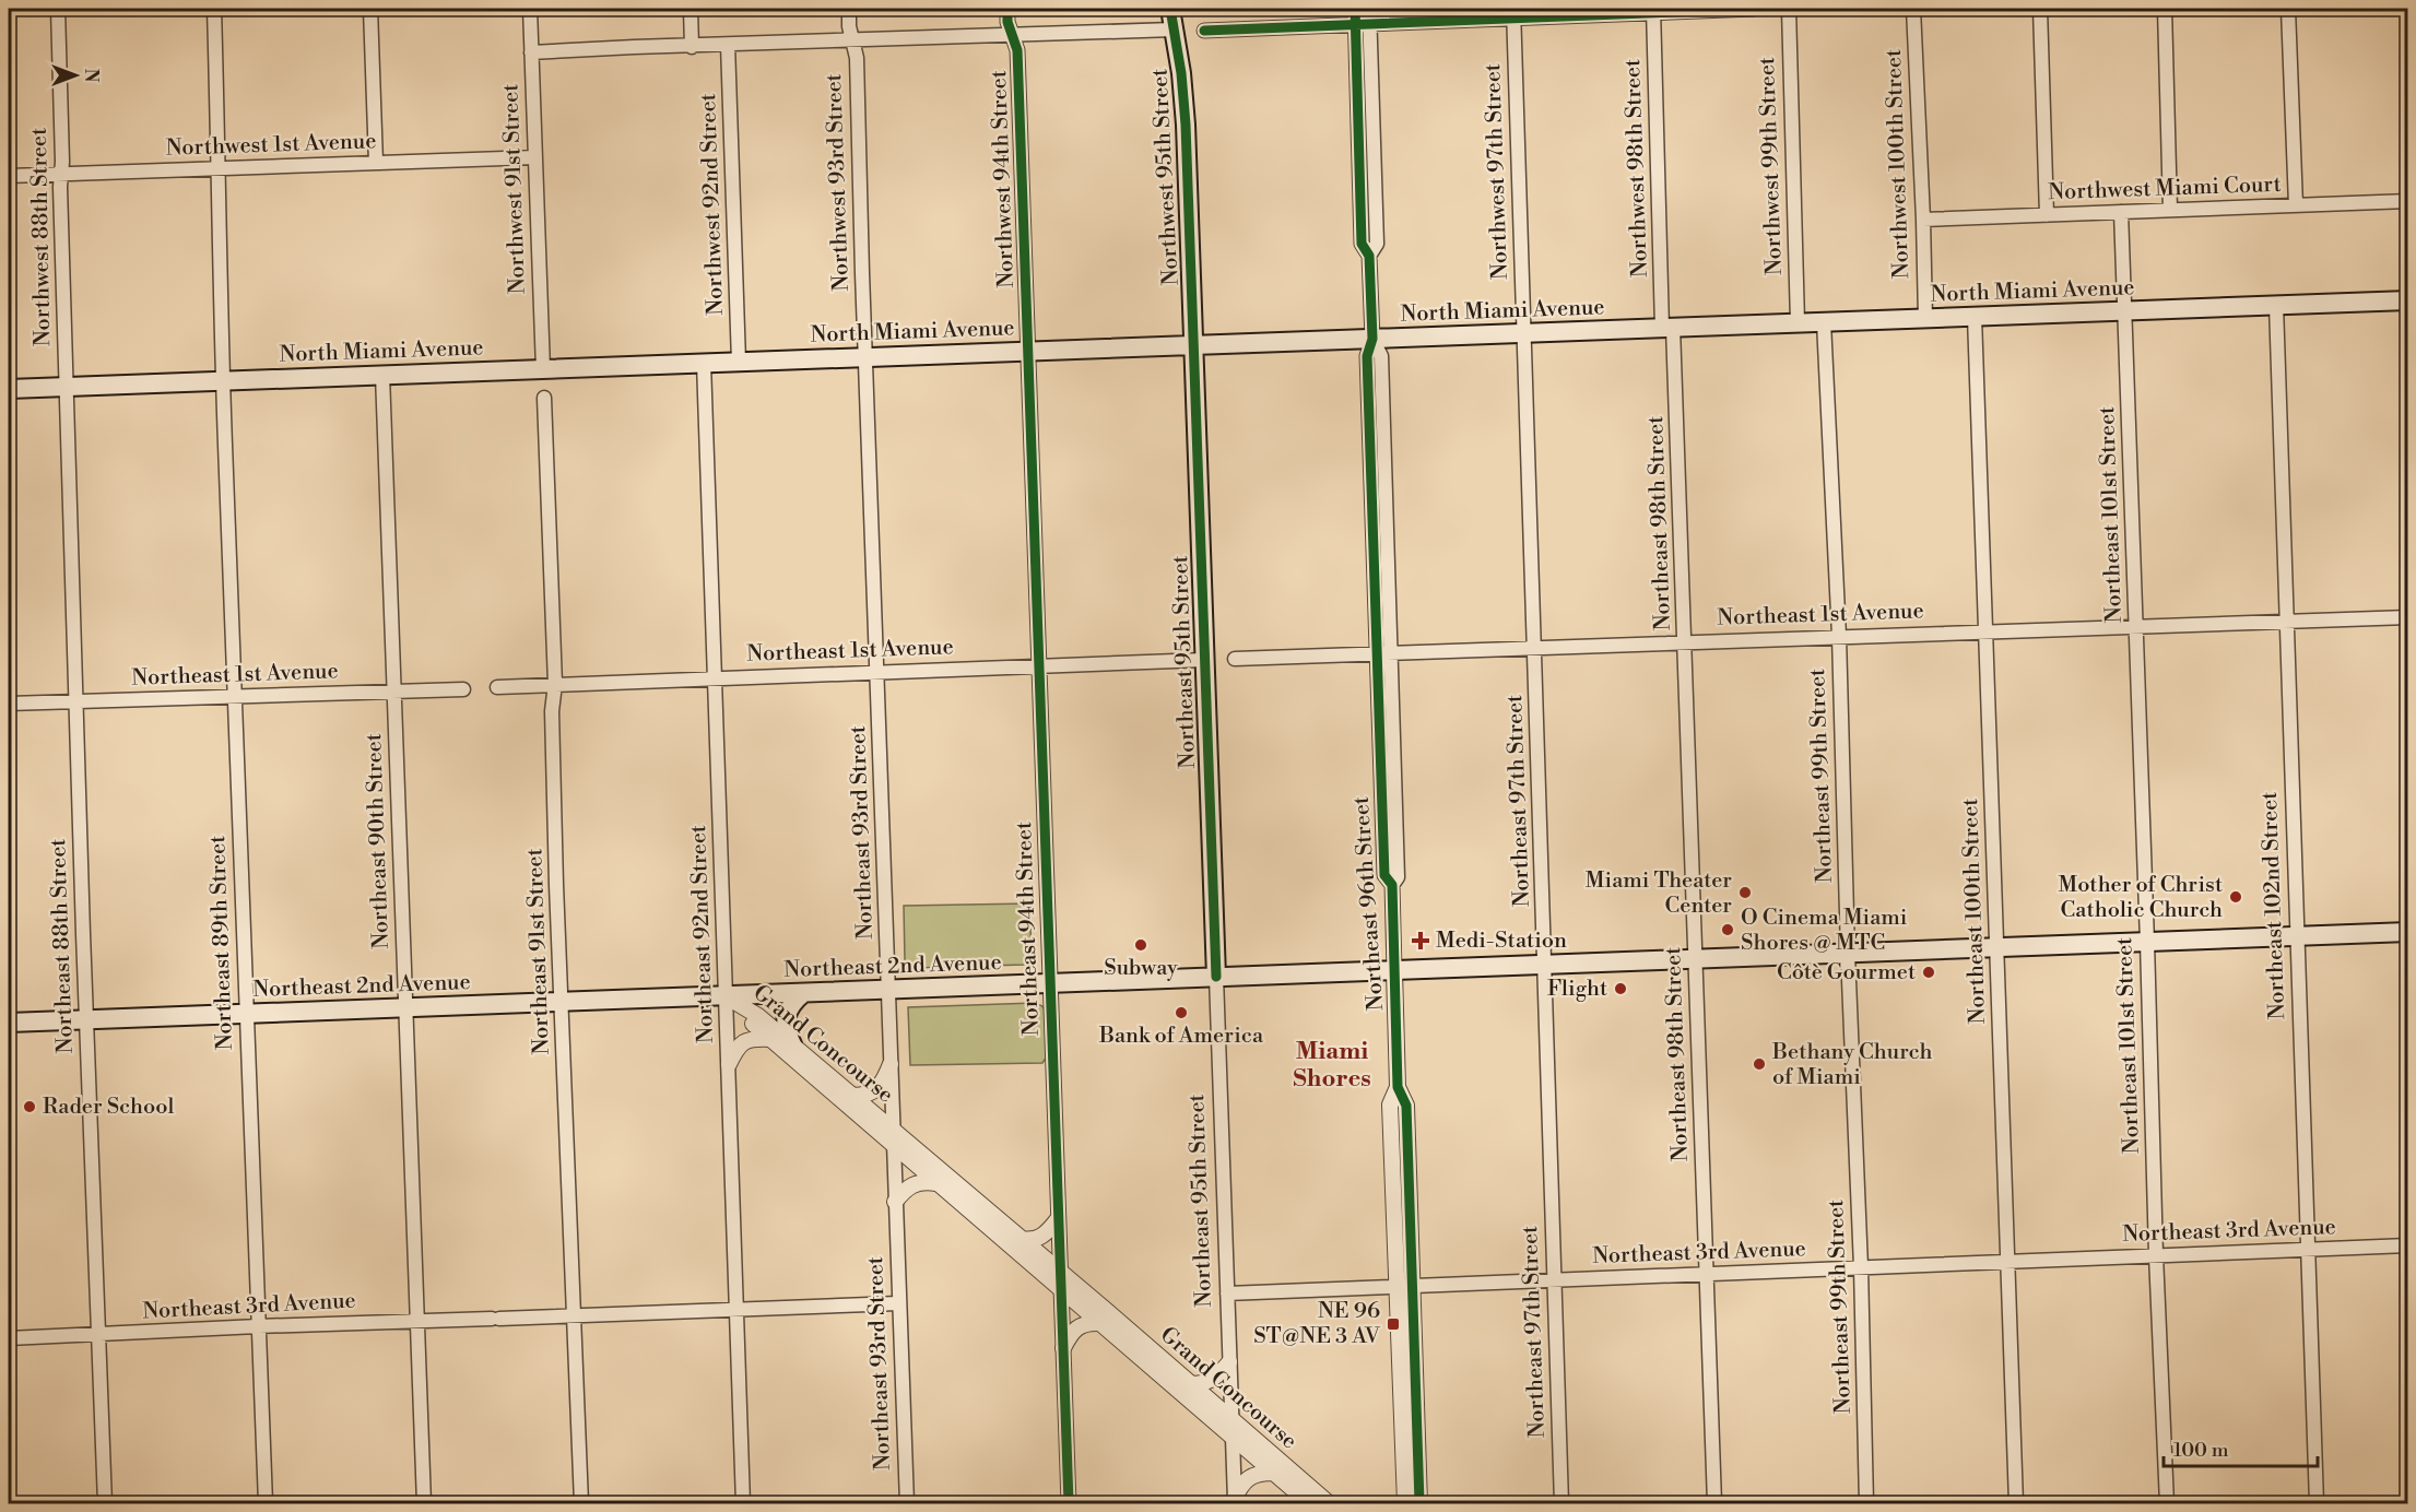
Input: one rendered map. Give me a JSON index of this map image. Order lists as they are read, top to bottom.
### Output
{
  "streets": {
    "main road": [
      "Northwest 95th Street",
      "North Miami Avenue",
      "Northeast 95th Street",
      "Northeast 2nd Avenue"
    ],
    "street": [
      "Northwest 1st Avenue",
      "Northwest 100th Street",
      "Northwest 99th Street",
      "Northwest 98th Street",
      "Northwest 97th Street",
      "Northwest 94th Street",
      "Northwest 93rd Street",
      "Northwest 91st Street",
      "Northwest Miami Court",
      "Northwest 92nd Street",
      "Northwest 88th Street",
      "Northeast 101st Street",
      "Northeast 98th Street",
      "Northeast 1st Avenue",
      "Northeast 99th Street",
      "Northeast 97th Street",
      "Northeast 93rd Street",
      "Northeast 90th Street",
      "Northeast 96th Street",
      "Northeast 102nd Street",
      "Northeast 100th Street",
      "Northeast 94th Street",
      "Northeast 92nd Street",
      "Northeast 89th Street",
      "Northeast 88th Street",
      "Northeast 91st Street",
      "Grand Concourse",
      "Northeast 3rd Avenue"
    ]
  },
  "crossings": [
    ["Northwest 1st Avenue", "Northwest 91st Street"],
    ["Northwest 1st Avenue", "Northwest 88th Street"],
    ["Northwest 1st Avenue", "Northeast 89th Street"],
    ["Northwest 100th Street", "Northwest Miami Court"],
    ["Northwest 100th Street", "North Miami Avenue"],
    ["Northwest 99th Street", "North Miami Avenue"],
    ["Northwest 98th Street", "North Miami Avenue"],
    ["Northwest 98th Street", "Northeast 98th Street"],
    ["Northwest 97th Street", "North Miami Avenue"],
    ["Northwest 97th Street", "Northeast 97th Street"],
    ["Northwest 95th Street", "North Miami Avenue"],
    ["Northwest 95th Street", "Northeast 95th Street"],
    ["Northwest 94th Street", "North Miami Avenue"],
    ["Northwest 94th Street", "Northeast 94th Street"],
    ["Northwest 93rd Street", "North Miami Avenue"],
    ["Northwest 93rd Street", "Northeast 93rd Street"],
    ["Northwest 91st Street", "North Miami Avenue"],
    ["Northwest Miami Court", "Northeast 101st Street"],
    ["Northwest 92nd Street", "North Miami Avenue"],
    ["Northwest 88th Street", "North Miami Avenue"],
    ["Northwest 88th Street", "Northeast 88th Street"],
    ["North Miami Avenue", "Northeast 101st Street"],
    ["North Miami Avenue", "Northeast 98th Street"],
    ["North Miami Avenue", "Northeast 95th Street"],
    ["North Miami Avenue", "Northeast 99th Street"],
    ["North Miami Avenue", "Northeast 97th Street"],
    ["North Miami Avenue", "Northeast 93rd Street"],
    ["North Miami Avenue", "Northeast 90th Street"],
    ["North Miami Avenue", "Northeast 96th Street"],
    ["North Miami Avenue", "Northeast 102nd Street"],
    ["North Miami Avenue", "Northeast 100th Street"],
    ["North Miami Avenue", "Northeast 94th Street"],
    ["North Miami Avenue", "Northeast 92nd Street"],
    ["North Miami Avenue", "Northeast 89th Street"],
    ["North Miami Avenue", "Northeast 88th Street"],
    ["Northeast 101st Street", "Northeast 1st Avenue"],
    ["Northeast 101st Street", "Northeast 2nd Avenue"],
    ["Northeast 101st Street", "Northeast 3rd Avenue"],
    ["Northeast 98th Street", "Northeast 1st Avenue"],
    ["Northeast 98th Street", "Northeast 2nd Avenue"],
    ["Northeast 98th Street", "Northeast 3rd Avenue"],
    ["Northeast 1st Avenue", "Northeast 95th Street"],
    ["Northeast 1st Avenue", "Northeast 99th Street"],
    ["Northeast 1st Avenue", "Northeast 97th Street"],
    ["Northeast 1st Avenue", "Northeast 93rd Street"],
    ["Northeast 1st Avenue", "Northeast 90th Street"],
    ["Northeast 1st Avenue", "Northeast 96th Street"],
    ["Northeast 1st Avenue", "Northeast 102nd Street"],
    ["Northeast 1st Avenue", "Northeast 100th Street"],
    ["Northeast 1st Avenue", "Northeast 94th Street"],
    ["Northeast 1st Avenue", "Northeast 92nd Street"],
    ["Northeast 1st Avenue", "Northeast 89th Street"],
    ["Northeast 1st Avenue", "Northeast 88th Street"],
    ["Northeast 1st Avenue", "Northeast 91st Street"],
    ["Northeast 95th Street", "Northeast 2nd Avenue"],
    ["Northeast 95th Street", "Grand Concourse"],
    ["Northeast 95th Street", "Northeast 3rd Avenue"],
    ["Northeast 99th Street", "Northeast 2nd Avenue"],
    ["Northeast 99th Street", "Northeast 3rd Avenue"],
    ["Northeast 97th Street", "Northeast 2nd Avenue"],
    ["Northeast 97th Street", "Northeast 3rd Avenue"],
    ["Northeast 93rd Street", "Northeast 2nd Avenue"],
    ["Northeast 93rd Street", "Grand Concourse"],
    ["Northeast 93rd Street", "Northeast 3rd Avenue"],
    ["Northeast 90th Street", "Northeast 2nd Avenue"],
    ["Northeast 90th Street", "Northeast 3rd Avenue"],
    ["Northeast 96th Street", "Northeast 2nd Avenue"],
    ["Northeast 96th Street", "Northeast 3rd Avenue"],
    ["Northeast 102nd Street", "Northeast 2nd Avenue"],
    ["Northeast 102nd Street", "Northeast 3rd Avenue"],
    ["Northeast 100th Street", "Northeast 2nd Avenue"],
    ["Northeast 100th Street", "Northeast 3rd Avenue"],
    ["Northeast 94th Street", "Northeast 2nd Avenue"],
    ["Northeast 94th Street", "Grand Concourse"],
    ["Northeast 92nd Street", "Northeast 2nd Avenue"],
    ["Northeast 92nd Street", "Grand Concourse"],
    ["Northeast 92nd Street", "Northeast 3rd Avenue"],
    ["Northeast 89th Street", "Northeast 2nd Avenue"],
    ["Northeast 89th Street", "Northeast 3rd Avenue"],
    ["Northeast 88th Street", "Northeast 2nd Avenue"],
    ["Northeast 88th Street", "Northeast 3rd Avenue"],
    ["Northeast 91st Street", "Northeast 2nd Avenue"],
    ["Northeast 91st Street", "Northeast 3rd Avenue"],
    ["Northeast 2nd Avenue", "Grand Concourse"]
  ],
  "districts": ["Miami Shores"],
  "places": {
    "other": [
      "Miami Theater Center",
      "Mother of Christ Catholic Church",
      "O Cinema Miami Shores @ MTC",
      "Subway",
      "Côtè Gourmet",
      "Flight",
      "Bank of America",
      "Bethany Church of Miami",
      "Rader School"
    ],
    "health": ["Medi-Station"],
    "transit": ["NE 96 ST@NE 3 AV"]
  },
  "scale_bar": "100 m",
  "north": "right"
}
